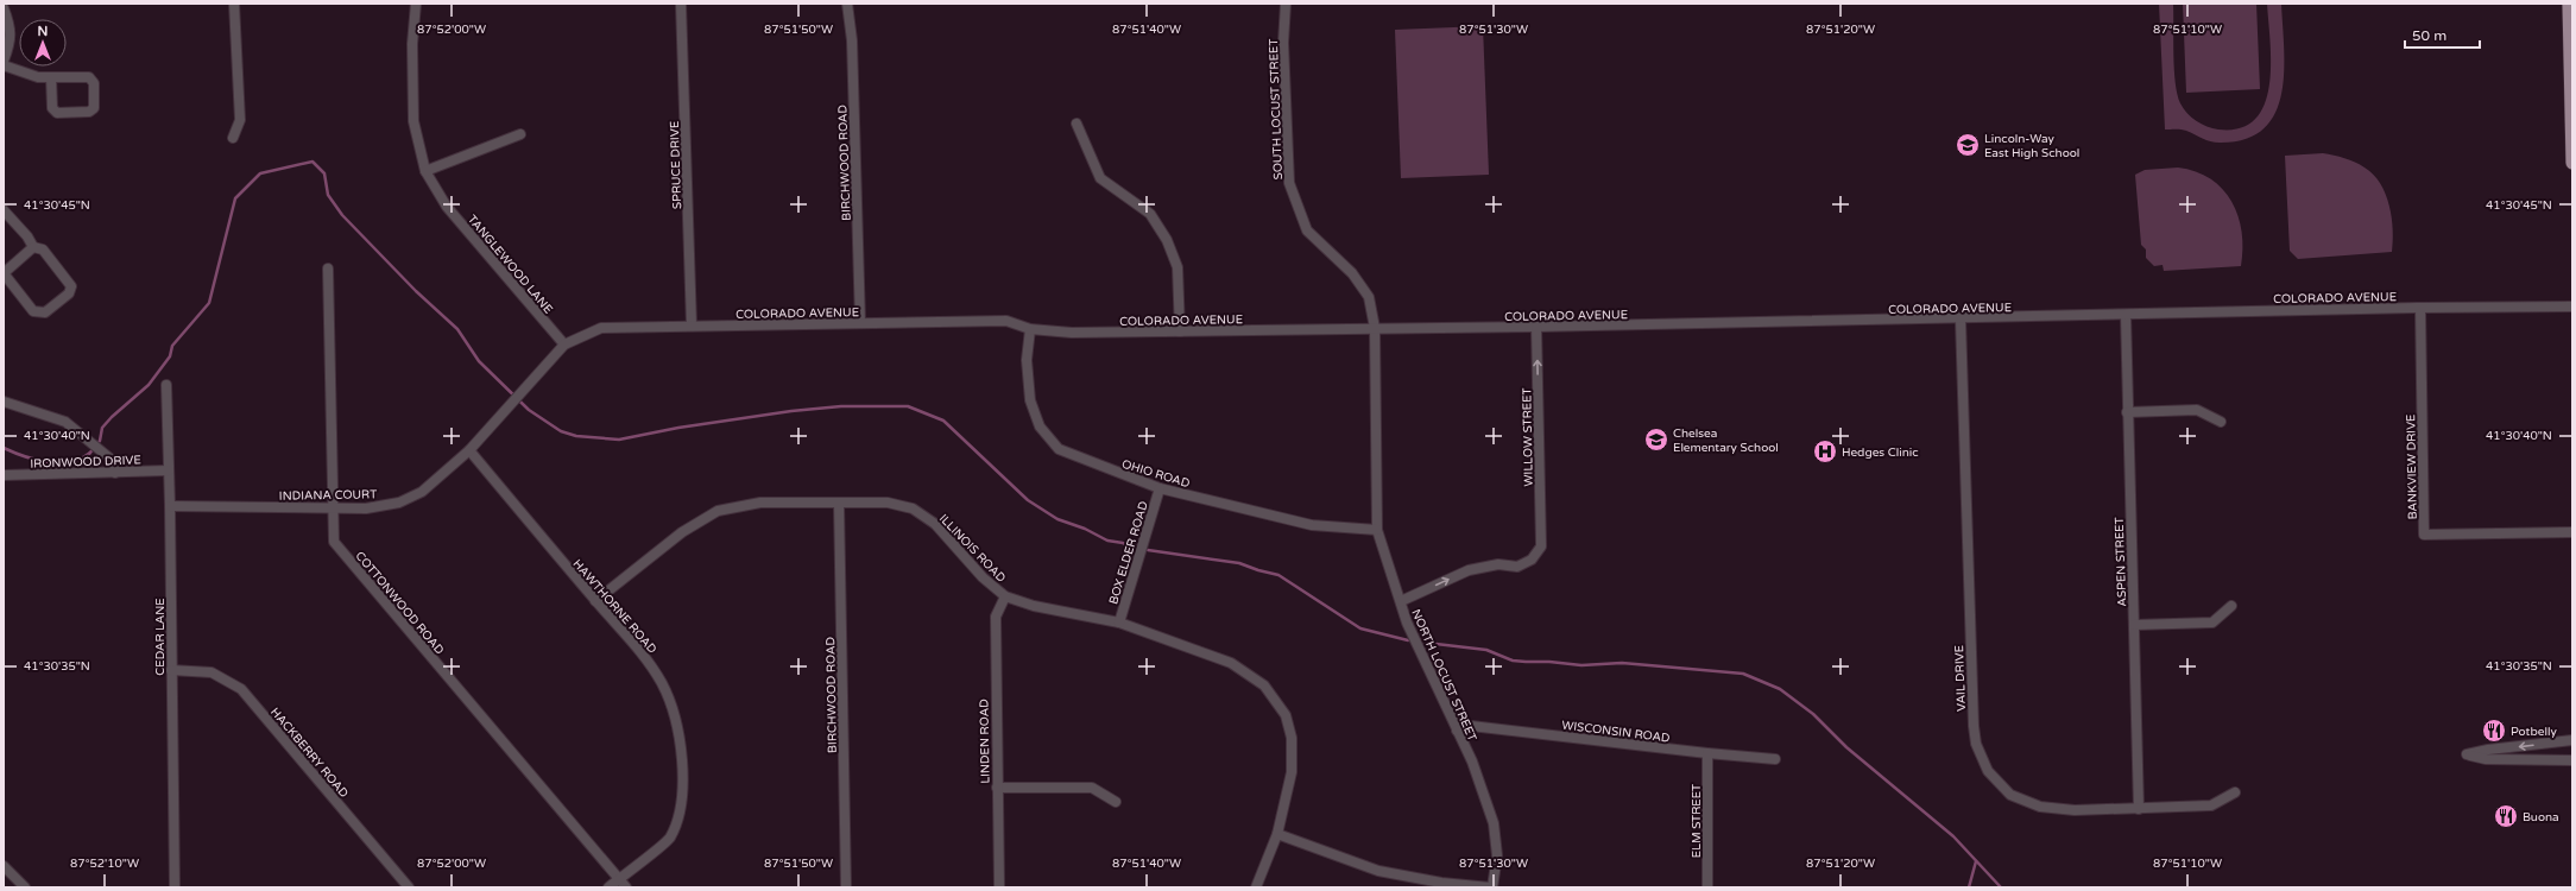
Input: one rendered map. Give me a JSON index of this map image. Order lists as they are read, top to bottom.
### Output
{
  "streets": {
    "street": [
      "SOUTH LOCUST STREET",
      "BIRCHWOOD ROAD",
      "SPRUCE DRIVE",
      "TANGLEWOOD LANE",
      "COLORADO AVENUE",
      "WILLOW STREET",
      "IRONWOOD DRIVE",
      "BANKVIEW DRIVE",
      "OHIO ROAD",
      "INDIANA COURT",
      "ILLINOIS ROAD",
      "BOX ELDER ROAD",
      "ASPEN STREET",
      "COTTONWOOD ROAD",
      "HAWTHORNE ROAD",
      "CEDAR LANE",
      "NORTH LOCUST STREET",
      "VAIL DRIVE",
      "WISCONSIN ROAD",
      "LINDEN ROAD",
      "HACKBERRY ROAD",
      "ELM STREET"
    ]
  },
  "crossings": [
    ["SOUTH LOCUST STREET", "COLORADO AVENUE"],
    ["SOUTH LOCUST STREET", "NORTH LOCUST STREET"],
    ["BIRCHWOOD ROAD", "COLORADO AVENUE"],
    ["BIRCHWOOD ROAD", "ILLINOIS ROAD"],
    ["SPRUCE DRIVE", "COLORADO AVENUE"],
    ["TANGLEWOOD LANE", "COLORADO AVENUE"],
    ["TANGLEWOOD LANE", "INDIANA COURT"],
    ["COLORADO AVENUE", "WILLOW STREET"],
    ["COLORADO AVENUE", "BANKVIEW DRIVE"],
    ["COLORADO AVENUE", "OHIO ROAD"],
    ["COLORADO AVENUE", "INDIANA COURT"],
    ["COLORADO AVENUE", "ASPEN STREET"],
    ["COLORADO AVENUE", "NORTH LOCUST STREET"],
    ["COLORADO AVENUE", "VAIL DRIVE"],
    ["WILLOW STREET", "NORTH LOCUST STREET"],
    ["IRONWOOD DRIVE", "CEDAR LANE"],
    ["OHIO ROAD", "BOX ELDER ROAD"],
    ["OHIO ROAD", "NORTH LOCUST STREET"],
    ["INDIANA COURT", "COTTONWOOD ROAD"],
    ["INDIANA COURT", "HAWTHORNE ROAD"],
    ["INDIANA COURT", "CEDAR LANE"],
    ["ILLINOIS ROAD", "BOX ELDER ROAD"],
    ["ILLINOIS ROAD", "HAWTHORNE ROAD"],
    ["ILLINOIS ROAD", "LINDEN ROAD"],
    ["ASPEN STREET", "VAIL DRIVE"],
    ["COTTONWOOD ROAD", "HAWTHORNE ROAD"],
    ["CEDAR LANE", "HACKBERRY ROAD"],
    ["NORTH LOCUST STREET", "WISCONSIN ROAD"],
    ["WISCONSIN ROAD", "ELM STREET"]
  ],
  "one_way": ["WILLOW STREET"],
  "places": {
    "school or university": ["Lincoln-Way East High School", "Chelsea Elementary School"],
    "hospital": ["Hedges Clinic"],
    "restaurant": ["Potbelly", "Buona"]
  },
  "scale_bar": "50 m",
  "north": "top",
  "coordinates": [
    "87°52'00\"W",
    "87°51'50\"W",
    "87°51'40\"W",
    "87°51'30\"W",
    "87°51'20\"W",
    "87°51'10\"W",
    "41°30'45\"N",
    "41°30'40\"N",
    "41°30'35\"N",
    "87°52'10\"W"
  ]
}
